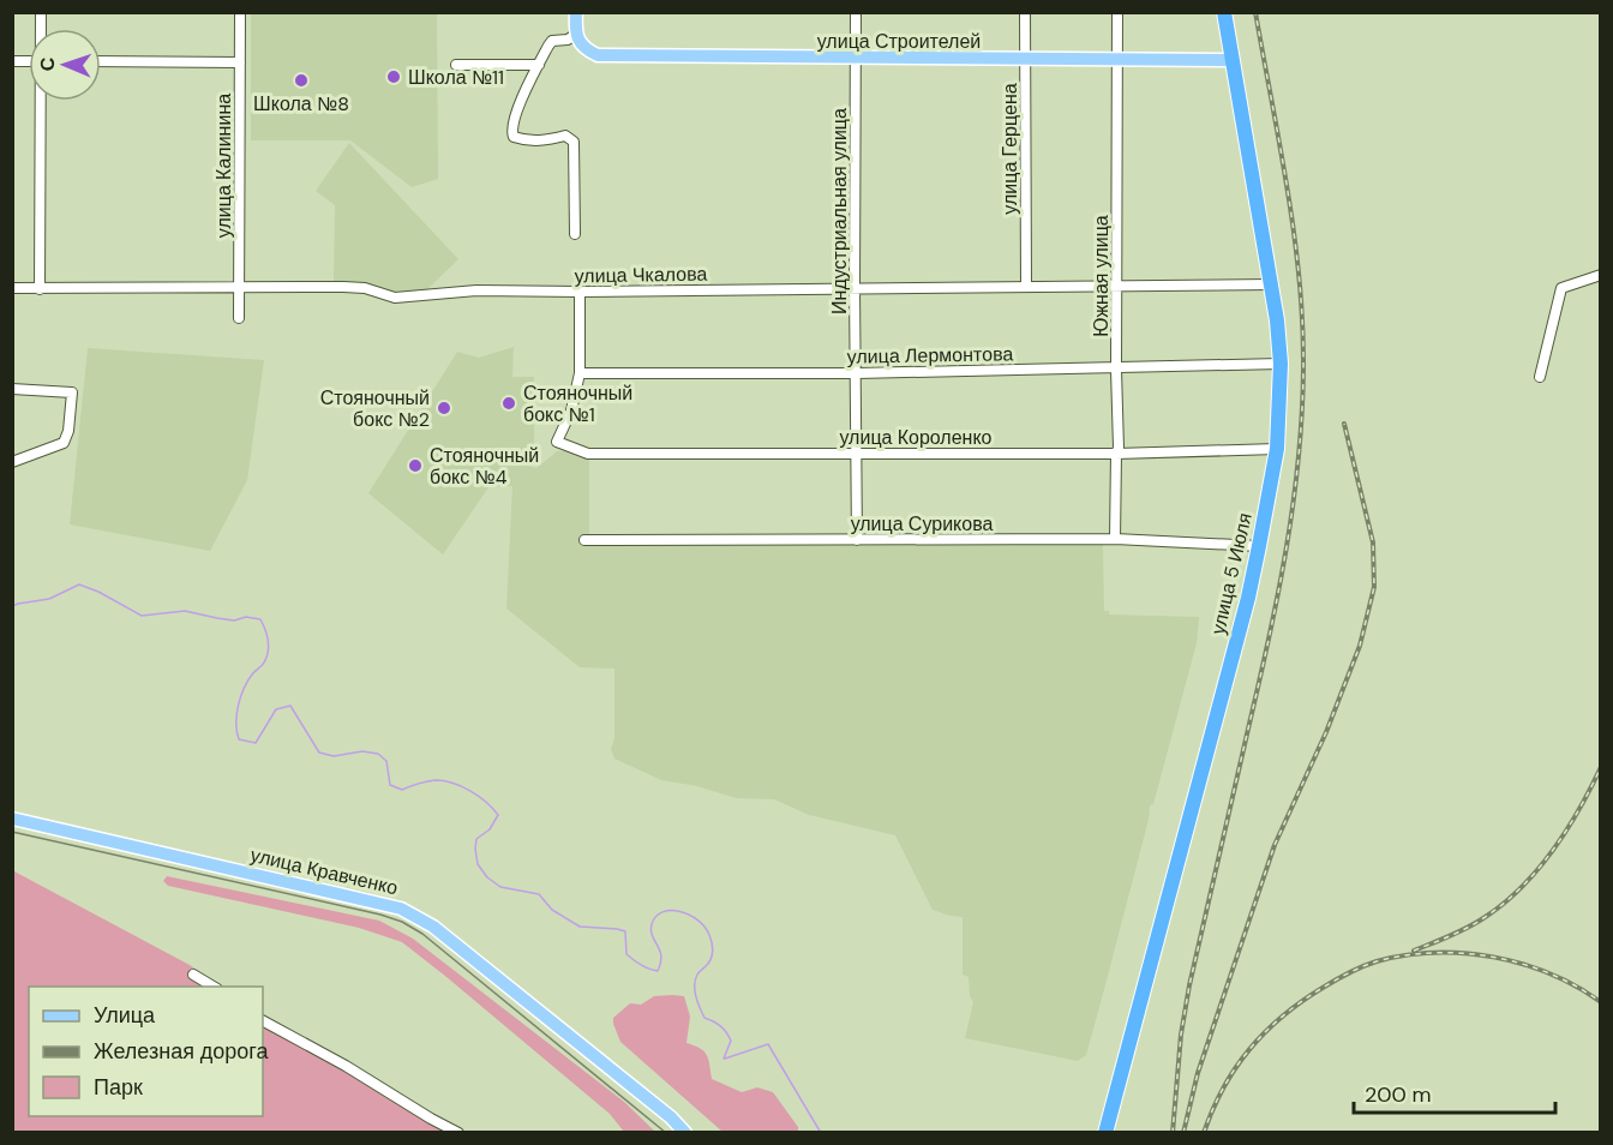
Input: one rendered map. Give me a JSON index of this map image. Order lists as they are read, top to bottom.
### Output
{
  "streets": {
    "highway": ["улица 5 Июля"],
    "main road": ["улица Строителей", "улица Кравченко"],
    "street": [
      "улица Герцена",
      "улица Калинина",
      "Индустриальная улица",
      "улица Чкалова",
      "Южная улица",
      "улица Лермонтова",
      "улица Короленко",
      "улица Сурикова"
    ]
  },
  "crossings": [
    ["улица Строителей", "улица Герцена"],
    ["улица Строителей", "Индустриальная улица"],
    ["улица Строителей", "Южная улица"],
    ["улица Строителей", "улица 5 Июля"],
    ["улица Герцена", "улица Чкалова"],
    ["улица Калинина", "улица Чкалова"],
    ["Индустриальная улица", "улица Чкалова"],
    ["Индустриальная улица", "улица Лермонтова"],
    ["Индустриальная улица", "улица Короленко"],
    ["Индустриальная улица", "улица Сурикова"],
    ["улица Чкалова", "Южная улица"],
    ["улица Чкалова", "улица 5 Июля"],
    ["Южная улица", "улица Лермонтова"],
    ["Южная улица", "улица Короленко"],
    ["Южная улица", "улица Сурикова"],
    ["улица Лермонтова", "улица Короленко"],
    ["улица Лермонтова", "улица 5 Июля"],
    ["улица Короленко", "улица 5 Июля"],
    ["улица Сурикова", "улица 5 Июля"]
  ],
  "places": [
    "Школа №11",
    "Школа №8",
    "Стояночный бокс №1",
    "Стояночный бокс №2",
    "Стояночный бокс №4"
  ],
  "legend": ["Улица", "Железная дорога", "Парк"],
  "scale_bar": "200 m",
  "north": "left"
}
